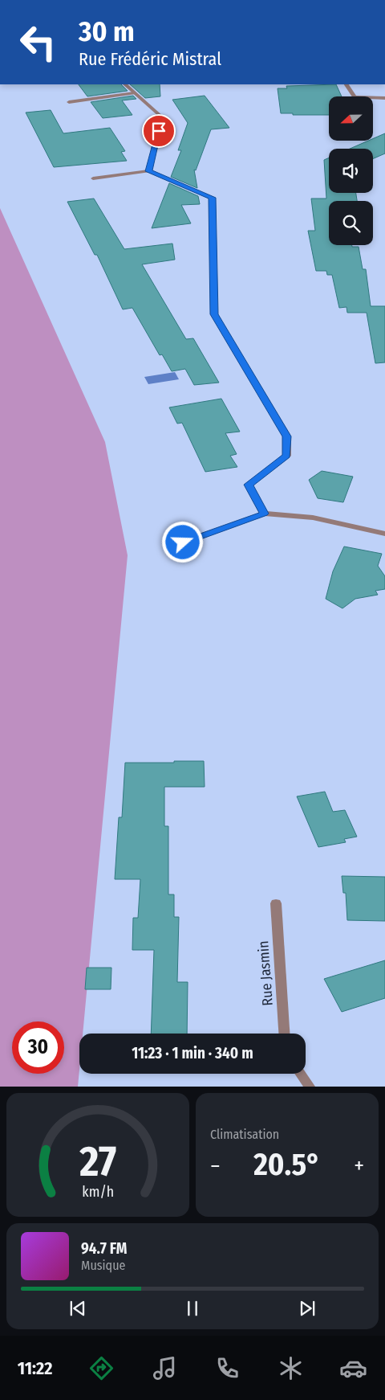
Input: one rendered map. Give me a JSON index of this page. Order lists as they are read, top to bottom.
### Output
{
  "streets": {
    "street": ["Rue Jasmin"]
  },
  "north": "left",
  "page": {
    "turn": ["30 m", "Rue Frédéric Mistral"],
    "limit": "30",
    "trip": "11:23 · 1 min · 340 m",
    "tile": "Climatisation",
    "heat": ["−", "20.5°", "+"],
    "song": ["94.7 FM", "Musique"],
    "tabs": "11:22",
    "gauge": ["27", "km/h"]
  }
}
